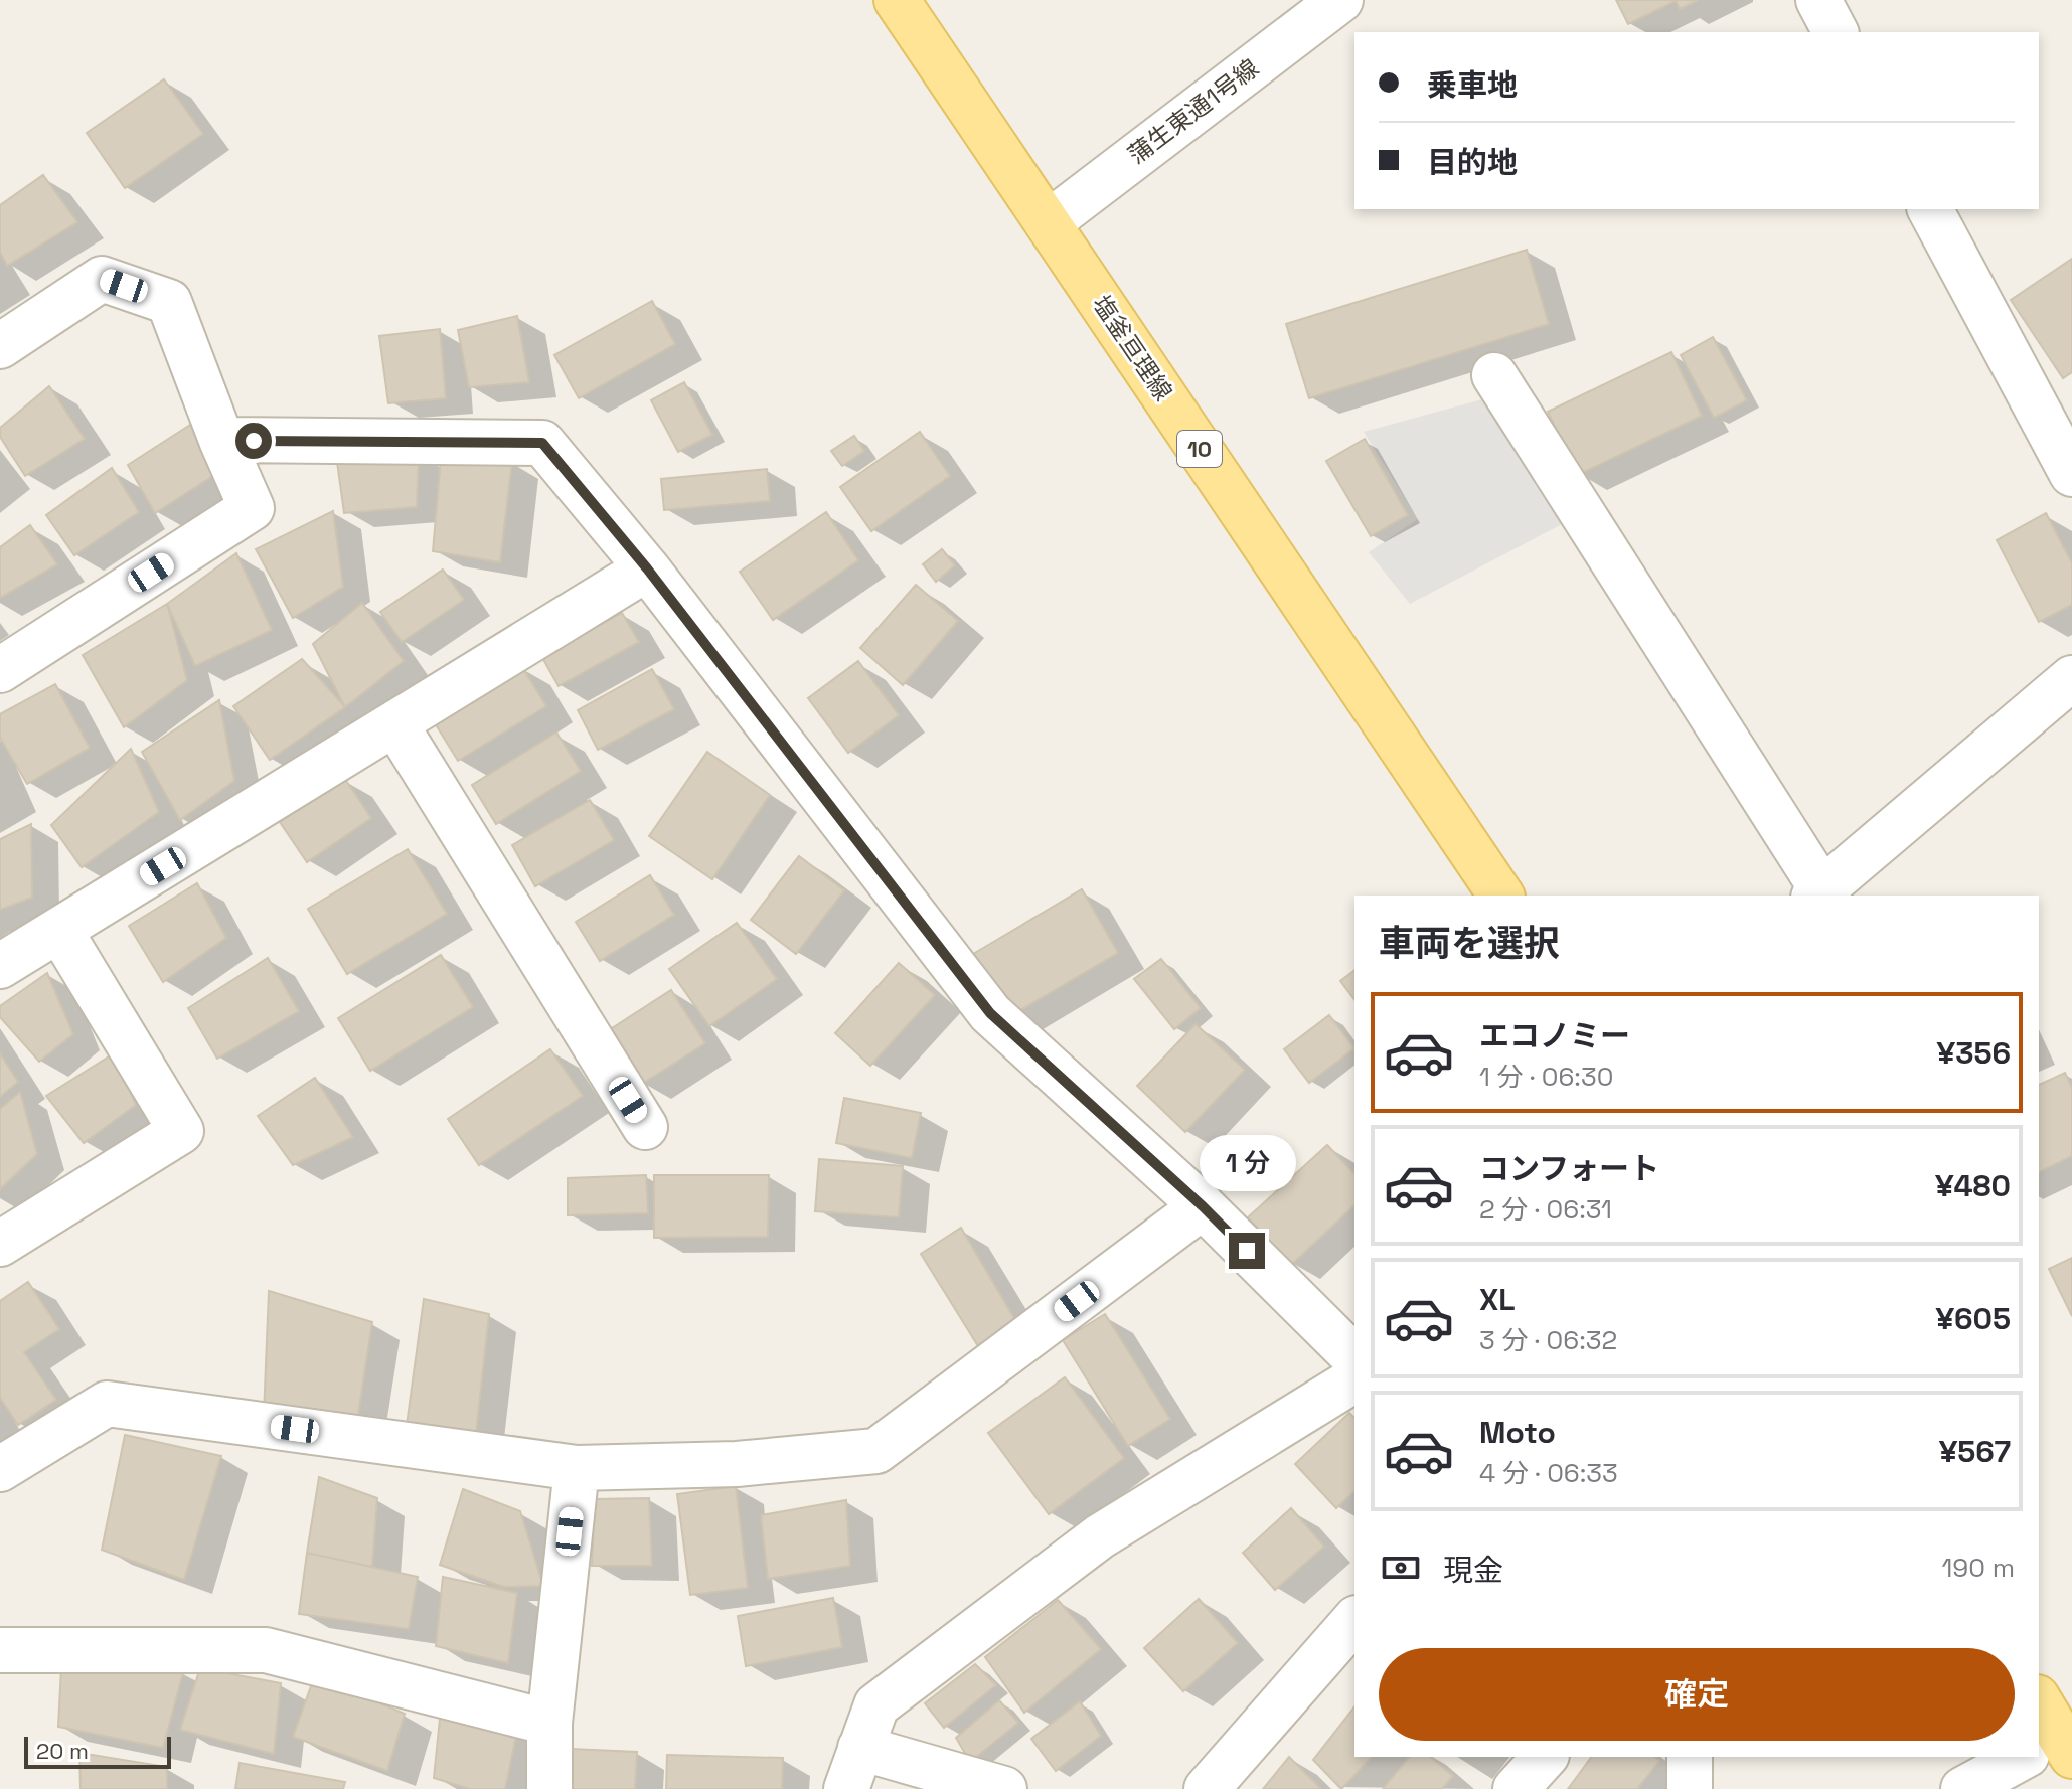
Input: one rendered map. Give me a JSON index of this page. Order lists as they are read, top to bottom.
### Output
{
  "streets": {
    "main road": ["塩釜亘理線", "10"],
    "street": ["蒲生東通1号線"]
  },
  "crossings": [
    ["蒲生東通1号線", "塩釜亘理線"]
  ],
  "scale_bar": "20 m",
  "page": {
    "banner": ["乗車地", "目的地"],
    "heading": "車両を選択",
    "list": [
      {
        "name": "エコノミー",
        "note": "1 分 · 06:30",
        "value": "¥356"
      },
      {
        "name": "コンフォート",
        "note": "2 分 · 06:31",
        "value": "¥480"
      },
      {
        "name": "XL",
        "note": "3 分 · 06:32",
        "value": "¥605"
      },
      {
        "name": "Moto",
        "note": "4 分 · 06:33",
        "value": "¥567"
      }
    ],
    "bubble": "1 分",
    "pay": ["現金", "190 m"],
    "buttons": "確定",
    "scale": "20 m"
  }
}
